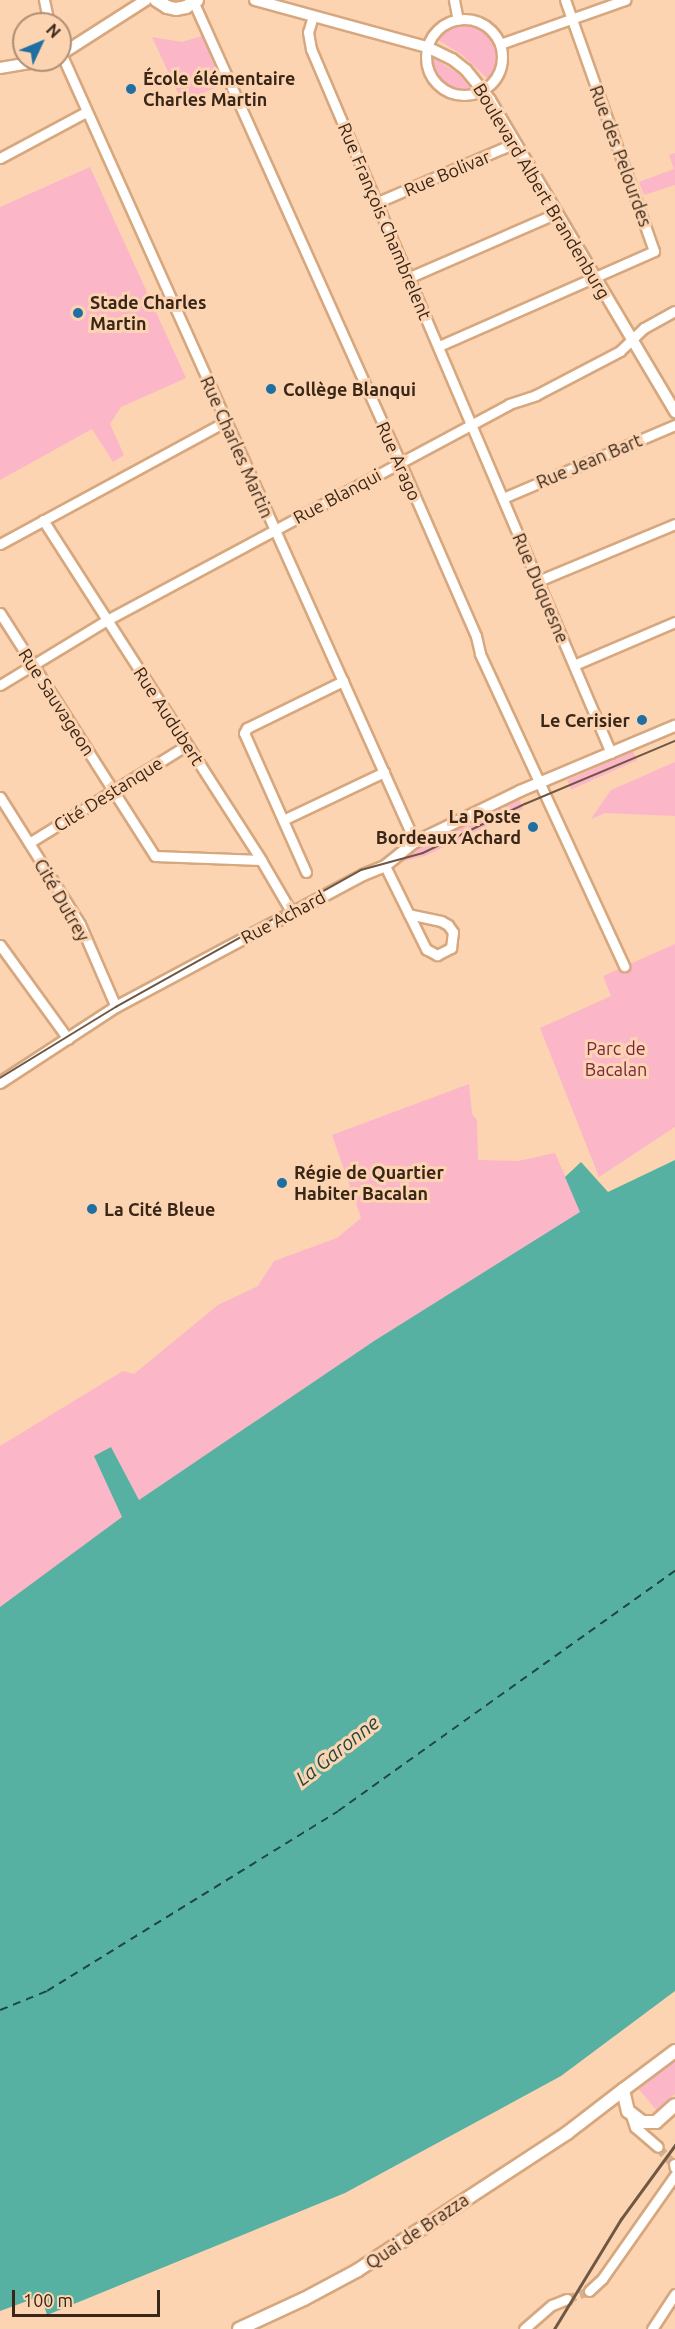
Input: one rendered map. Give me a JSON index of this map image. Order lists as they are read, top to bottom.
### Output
{
  "streets": {
    "main road": ["Quai de Brazza"],
    "street": [
      "Rue des Pelourdes",
      "Rue Bolivar",
      "Boulevard Albert Brandenburg",
      "Rue François Chambrelent",
      "Rue Charles Martin",
      "Rue Arago",
      "Rue Jean Bart",
      "Rue Blanqui",
      "Rue Duquesne",
      "Rue Sauvageon",
      "Rue Audubert",
      "Cité Destanque",
      "Cité Dutrey",
      "Rue Achard"
    ]
  },
  "crossings": [
    ["Rue des Pelourdes", "Boulevard Albert Brandenburg"],
    ["Rue Bolivar", "Boulevard Albert Brandenburg"],
    ["Rue Bolivar", "Rue François Chambrelent"],
    ["Boulevard Albert Brandenburg", "Rue François Chambrelent"],
    ["Boulevard Albert Brandenburg", "Rue Blanqui"],
    ["Rue François Chambrelent", "Rue Blanqui"],
    ["Rue François Chambrelent", "Rue Duquesne"],
    ["Rue Charles Martin", "Rue Blanqui"],
    ["Rue Charles Martin", "Rue Achard"],
    ["Rue Arago", "Rue Blanqui"],
    ["Rue Arago", "Rue Achard"],
    ["Rue Jean Bart", "Rue Duquesne"],
    ["Rue Blanqui", "Rue Duquesne"],
    ["Rue Blanqui", "Rue Sauvageon"],
    ["Rue Blanqui", "Rue Audubert"],
    ["Rue Duquesne", "Rue Achard"],
    ["Rue Sauvageon", "Rue Audubert"],
    ["Rue Sauvageon", "Cité Destanque"],
    ["Rue Audubert", "Cité Destanque"],
    ["Rue Audubert", "Rue Achard"],
    ["Cité Destanque", "Cité Dutrey"],
    ["Cité Dutrey", "Rue Achard"]
  ],
  "water": ["La Garonne"],
  "parks": ["Parc de Bacalan"],
  "places": [
    "École élémentaire Charles Martin",
    "Stade Charles Martin",
    "Collège Blanqui",
    "Le Cerisier",
    "La Poste Bordeaux Achard",
    "Régie de Quartier Habiter Bacalan",
    "La Cité Bleue"
  ],
  "scale_bar": "100 m",
  "north": "top right"
}
